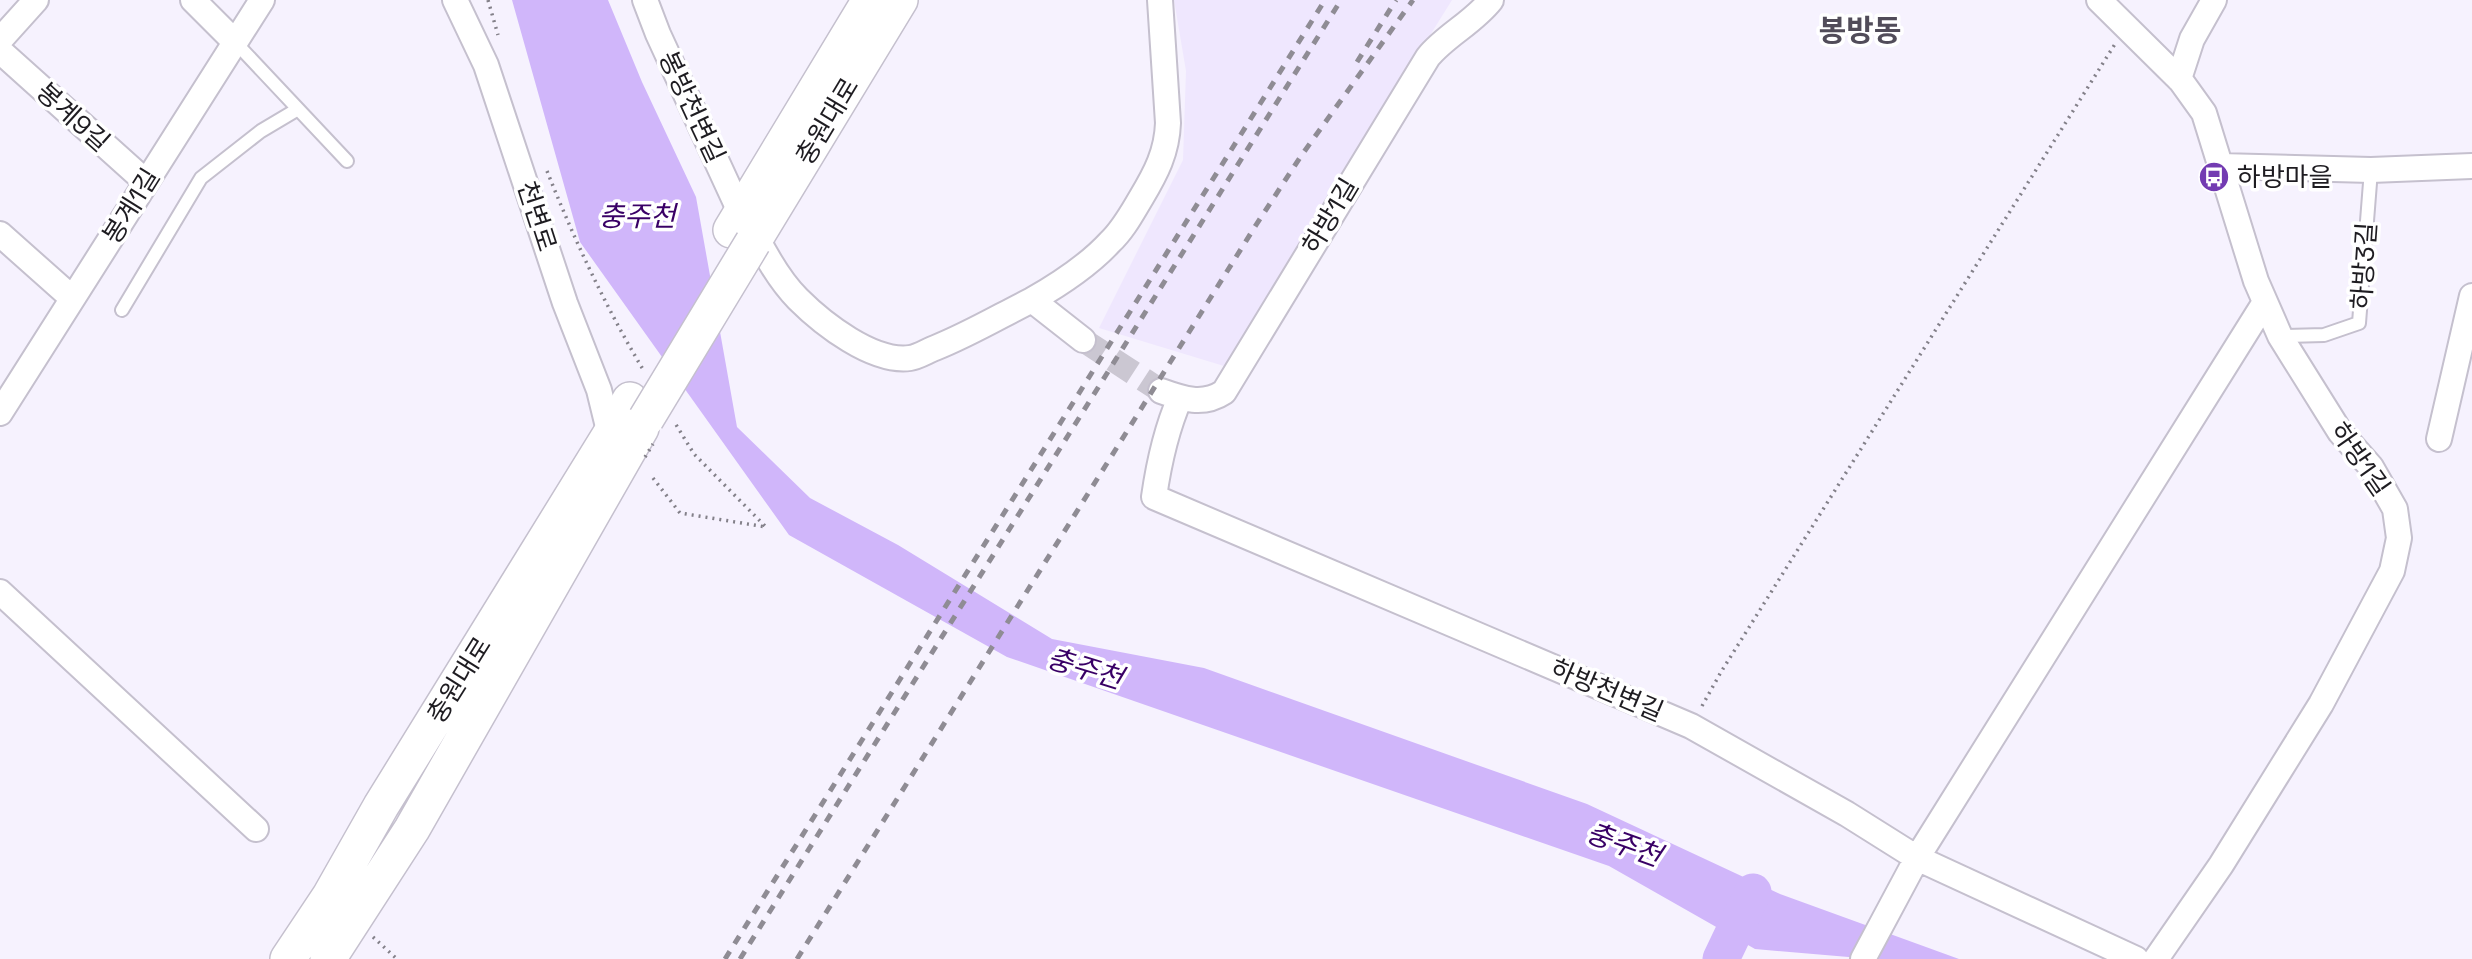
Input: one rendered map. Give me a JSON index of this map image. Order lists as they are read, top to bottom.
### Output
{
  "streets": {
    "street": [
      "봉방천변길",
      "봉계9길",
      "충원대로",
      "봉계1길",
      "천변로",
      "하방1길",
      "하방천변길"
    ],
    "lane": ["하방3길"]
  },
  "crossings": [
    ["봉방천변길", "충원대로"],
    ["봉계9길", "봉계1길"],
    ["충원대로", "천변로"],
    ["하방1길", "하방3길"],
    ["하방1길", "하방천변길"]
  ],
  "districts": ["봉방동"],
  "water": ["충주천"],
  "places": {
    "bus stop": ["하방마을"]
  }
}
